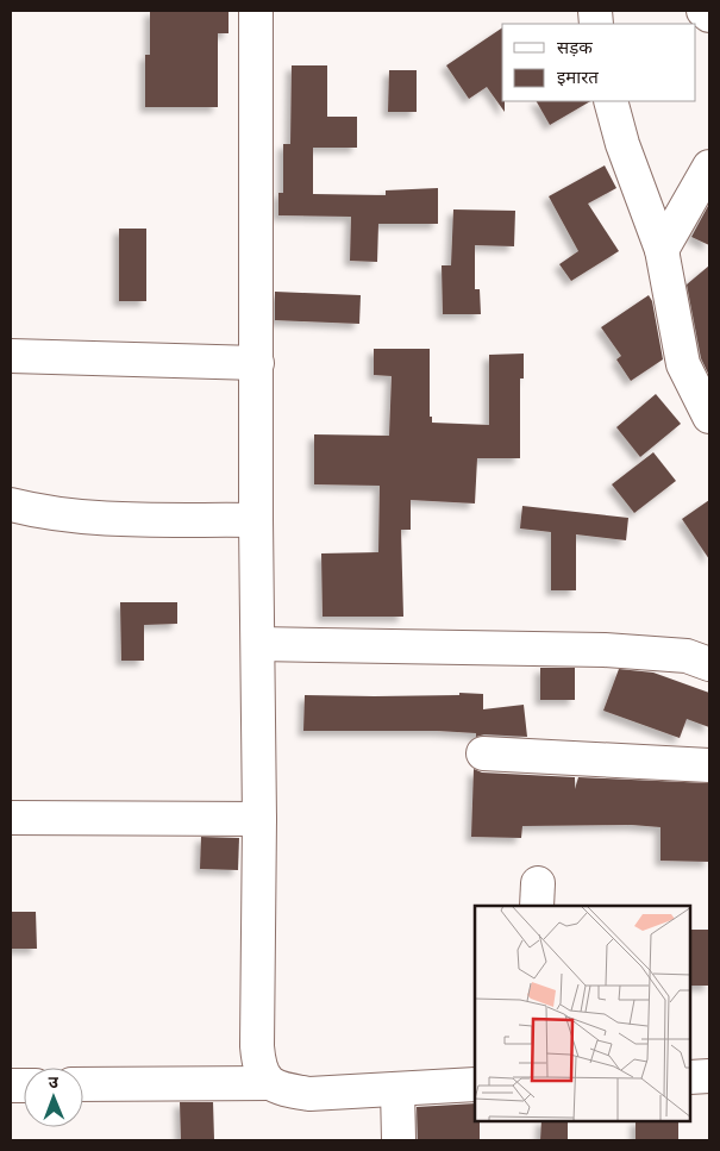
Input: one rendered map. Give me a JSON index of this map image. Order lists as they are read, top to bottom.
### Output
{
  "legend": ["सड़क", "इमारत"],
  "north": "top"
}
